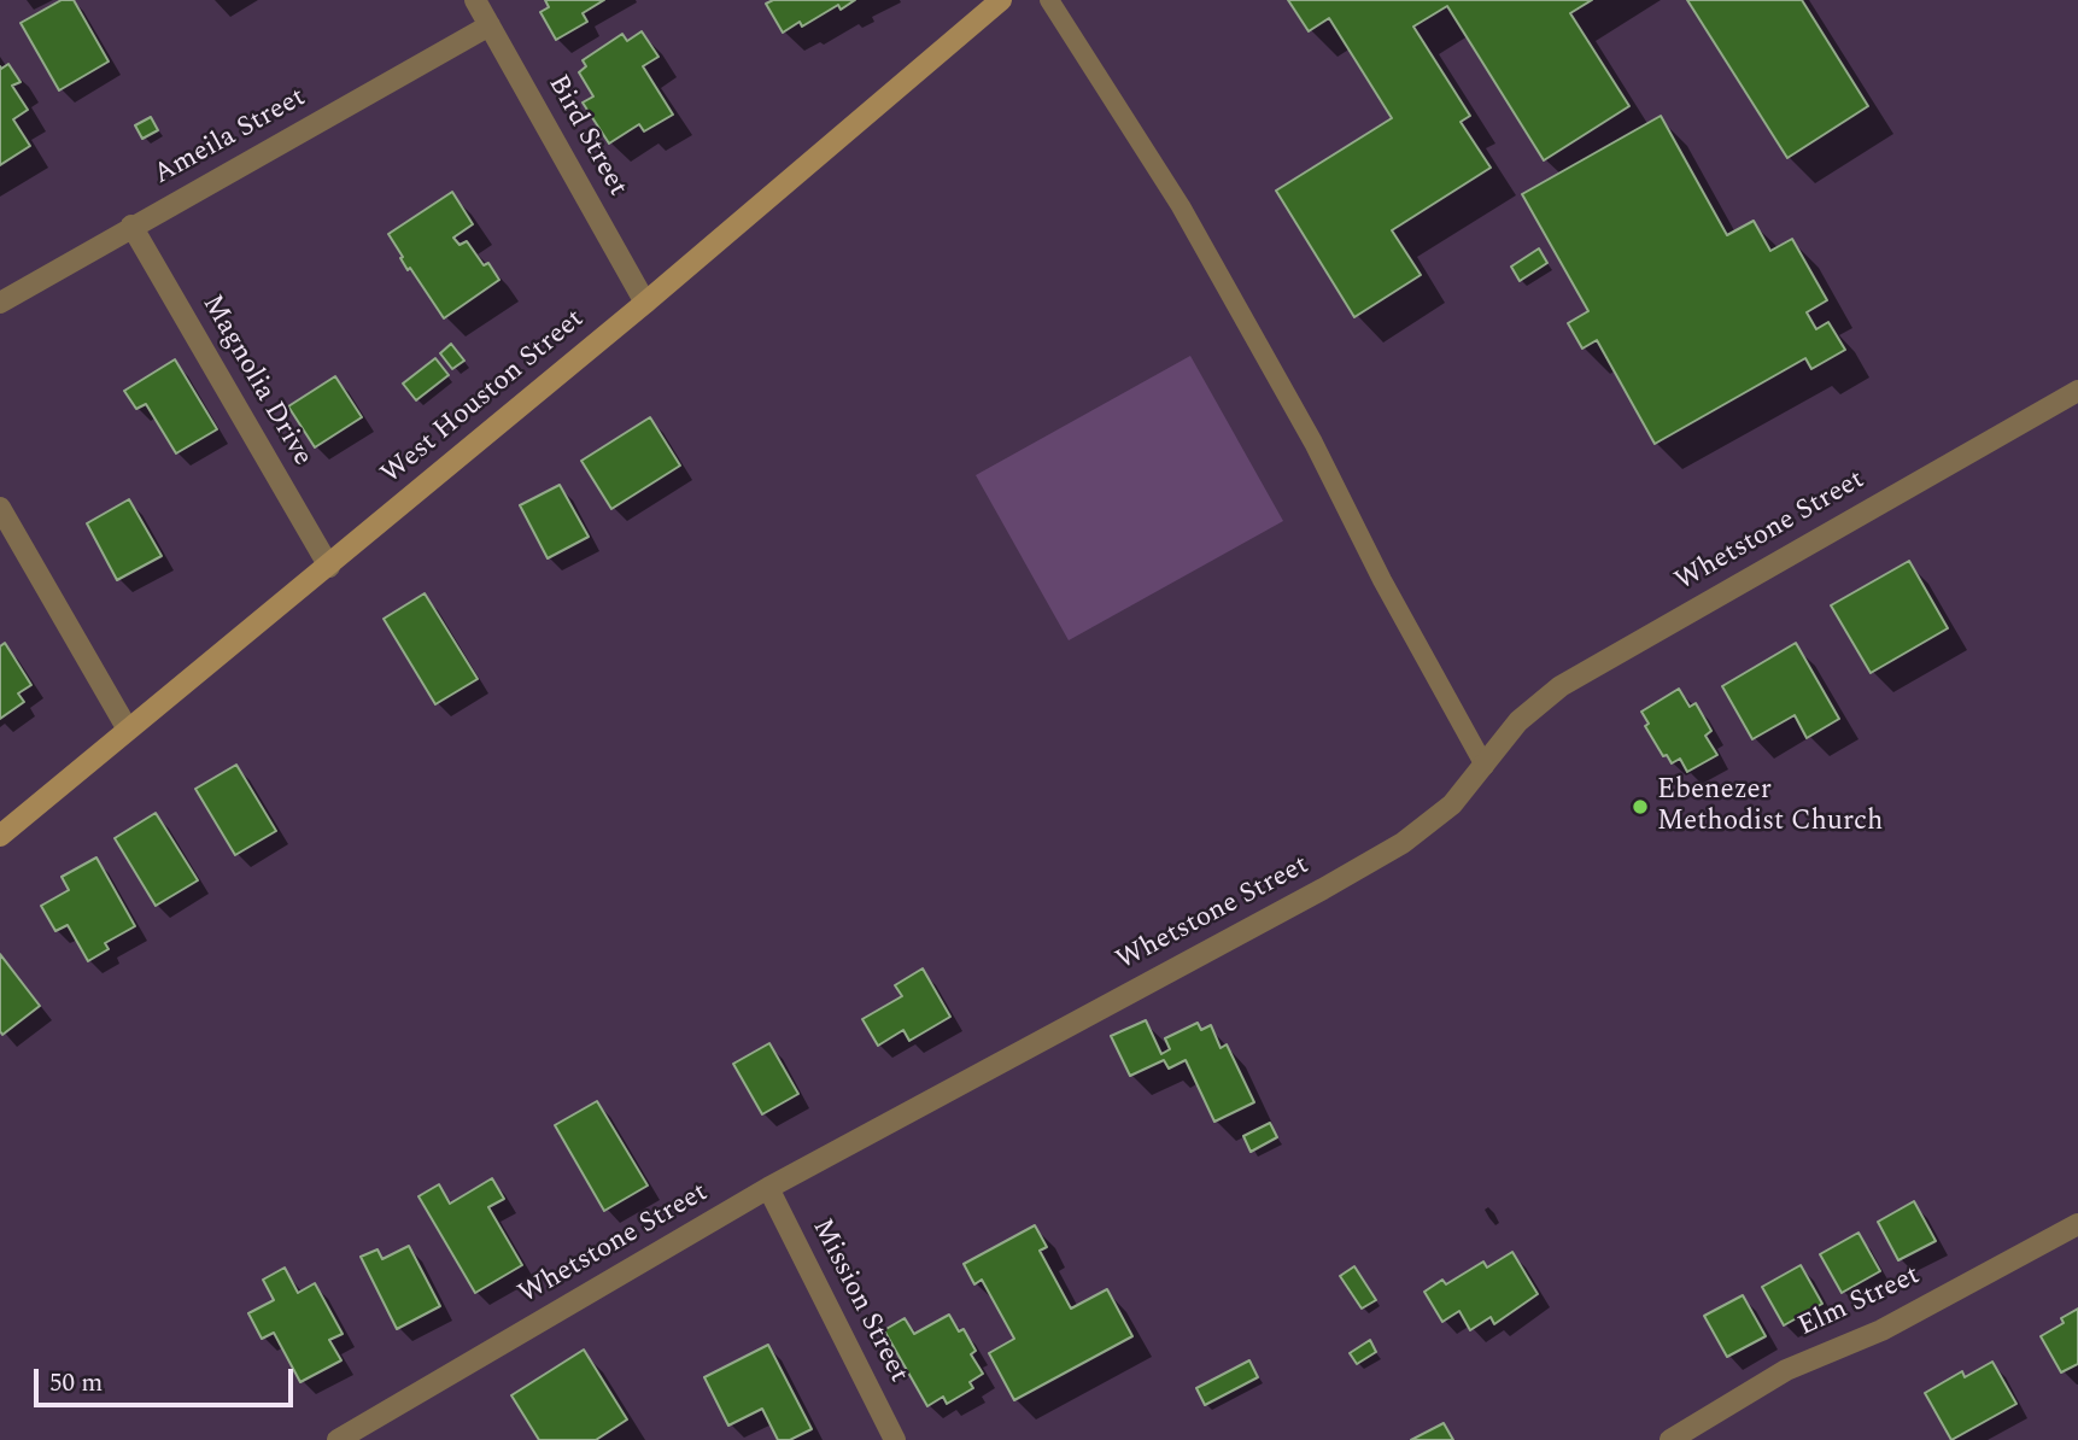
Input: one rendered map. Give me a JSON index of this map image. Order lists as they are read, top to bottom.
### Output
{
  "streets": {
    "main road": ["West Houston Street"],
    "street": [
      "Bird Street",
      "Ameila Street",
      "Magnolia Drive",
      "Whetstone Street",
      "Mission Street",
      "Elm Street"
    ]
  },
  "crossings": [
    ["Bird Street", "Ameila Street"],
    ["Bird Street", "West Houston Street"],
    ["Ameila Street", "Magnolia Drive"],
    ["Magnolia Drive", "West Houston Street"],
    ["Whetstone Street", "Mission Street"]
  ],
  "places": ["Ebenezer Methodist Church"],
  "scale_bar": "50 m"
}
